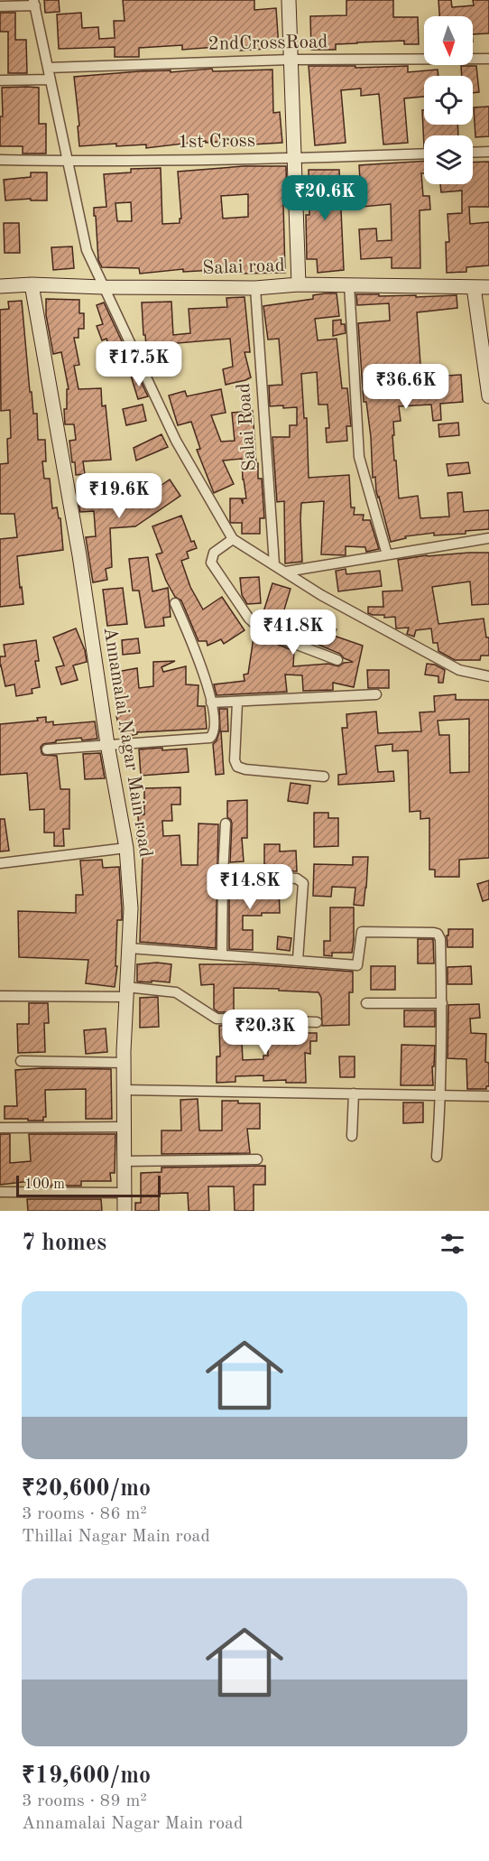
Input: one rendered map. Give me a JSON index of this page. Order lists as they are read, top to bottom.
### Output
{
  "streets": {
    "street": [
      "2ndCrossRoad",
      "1st Cross",
      "Salai road",
      "Salai Road",
      "Annamalai Nagar Main road"
    ]
  },
  "crossings": [
    ["Salai road", "Salai Road"],
    ["Salai road", "Annamalai Nagar Main road"]
  ],
  "scale_bar": "100 m",
  "north": "bottom",
  "page": {
    "price": [
      "₹20.6K",
      "₹17.5K",
      "₹36.6K",
      "₹19.6K",
      "₹41.8K",
      "₹14.8K",
      "₹20.3K"
    ],
    "scale": "100 m",
    "heading": "7 homes",
    "list": [
      {
        "name": "₹20,600/mo",
        "note": "3 rooms · 86 m² · Thillai Nagar Main road"
      },
      {
        "name": "₹19,600/mo",
        "note": "3 rooms · 89 m² · Annamalai Nagar Main road"
      }
    ]
  }
}
